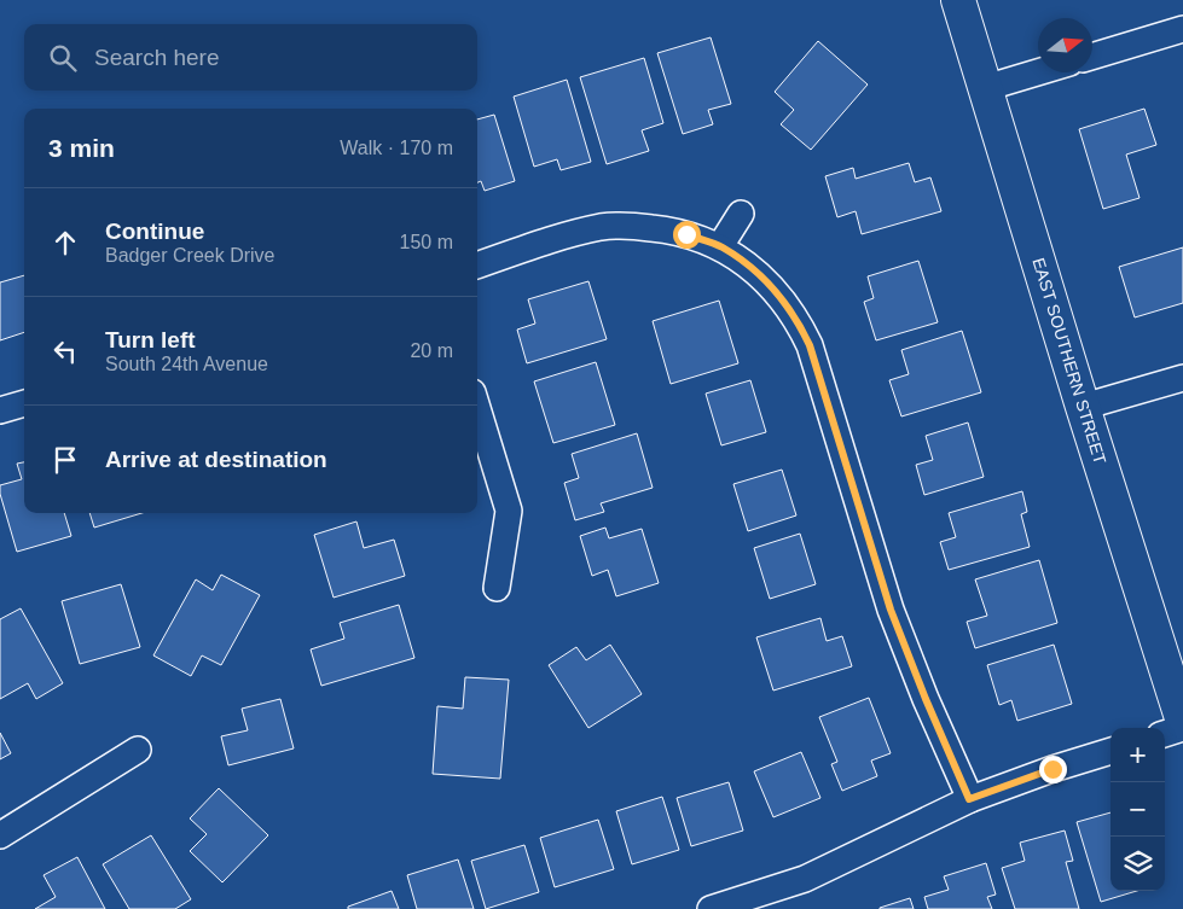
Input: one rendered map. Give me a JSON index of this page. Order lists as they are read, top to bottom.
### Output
{
  "streets": {
    "street": ["EAST SOUTHERN STREET"]
  },
  "north": "right",
  "page": {
    "search": "Search here",
    "heading": ["3 min", "Walk · 170 m"],
    "list": [
      ["Continue", "Badger Creek Drive", "150 m"],
      ["Turn left", "South 24th Avenue", "20 m"],
      "Arrive at destination"
    ],
    "map_buttons": ["+", "−"]
  }
}
